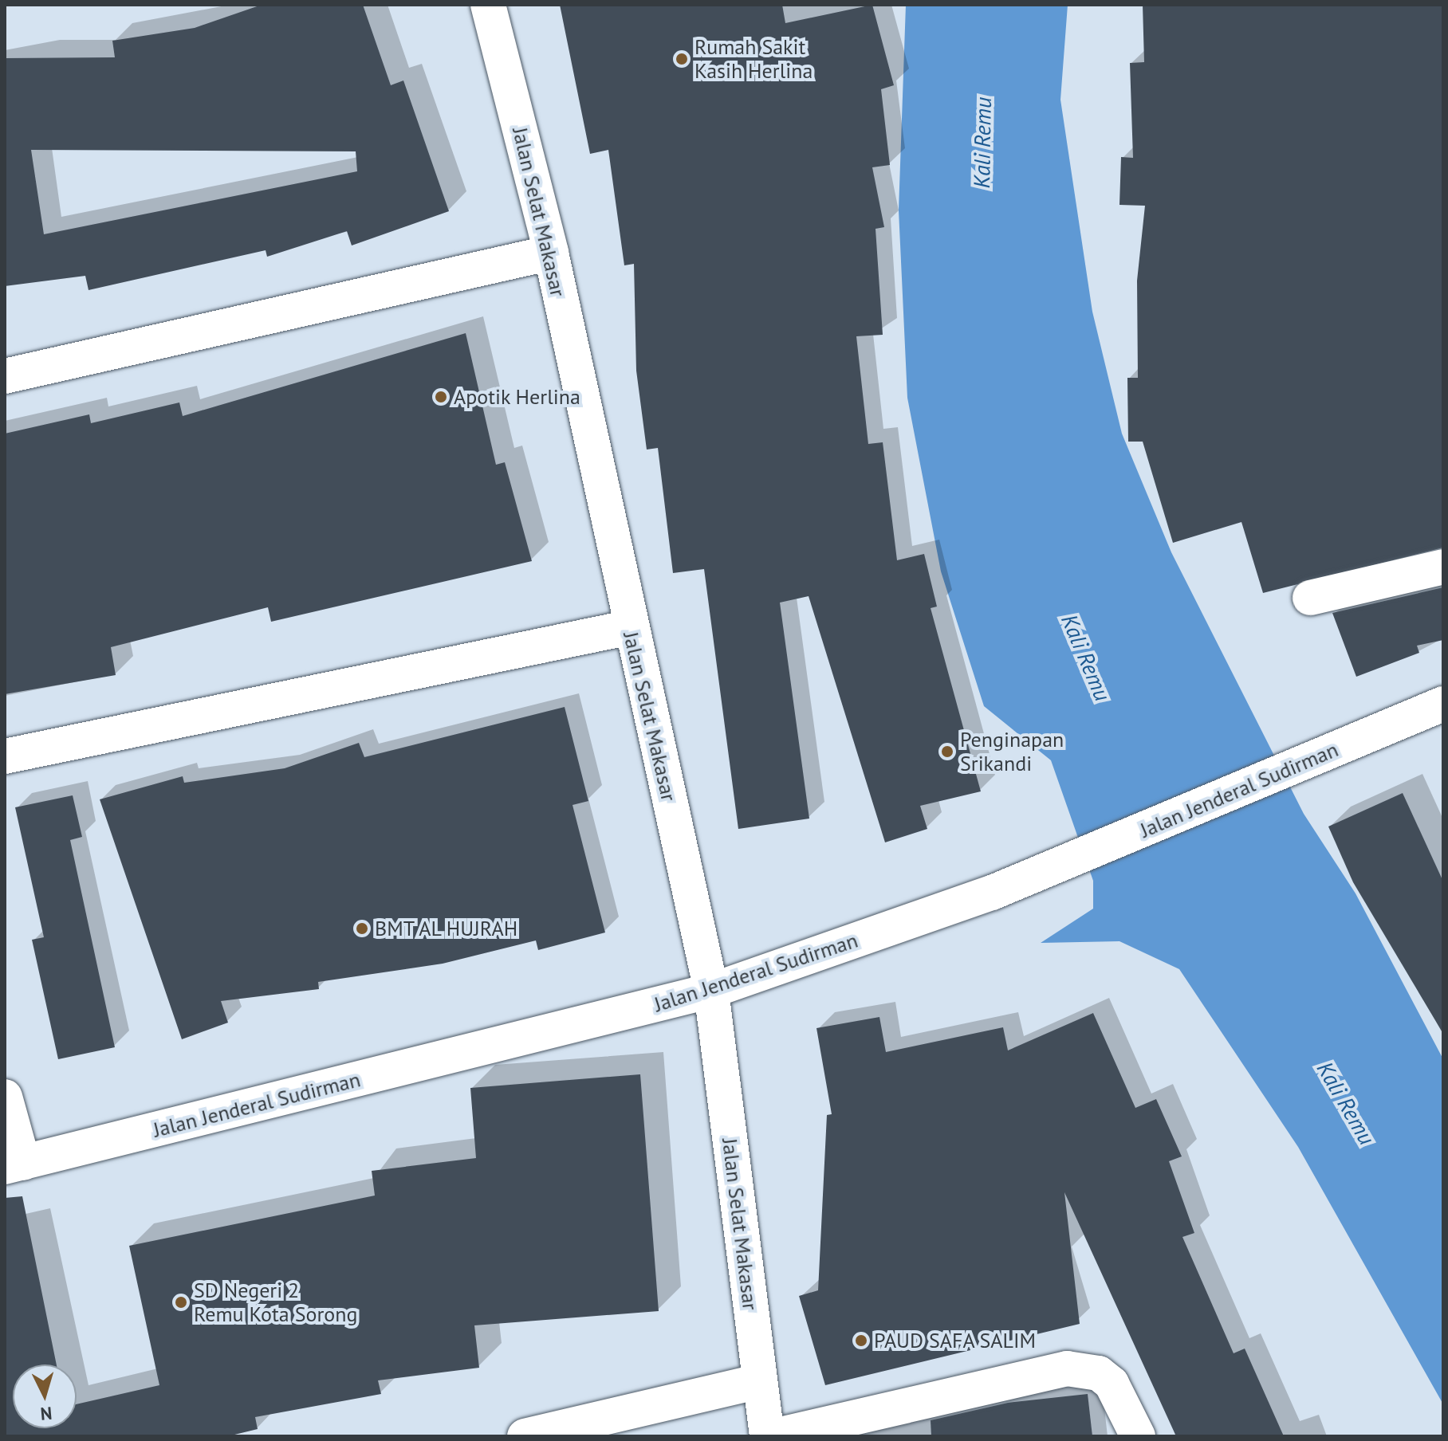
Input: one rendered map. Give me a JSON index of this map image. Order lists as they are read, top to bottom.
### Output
{
  "streets": {
    "street": ["Jalan Selat Makasar", "Jalan Jenderal Sudirman"]
  },
  "crossings": [
    ["Jalan Selat Makasar", "Jalan Jenderal Sudirman"]
  ],
  "water": ["Kali Remu"],
  "places": [
    "Rumah Sakit Kasih Herlina",
    "Apotik Herlina",
    "Penginapan Srikandi",
    "BMT AL HUJRAH",
    "SD Negeri 2 Remu Kota Sorong",
    "PAUD SAFA SALIM"
  ],
  "north": "bottom"
}
